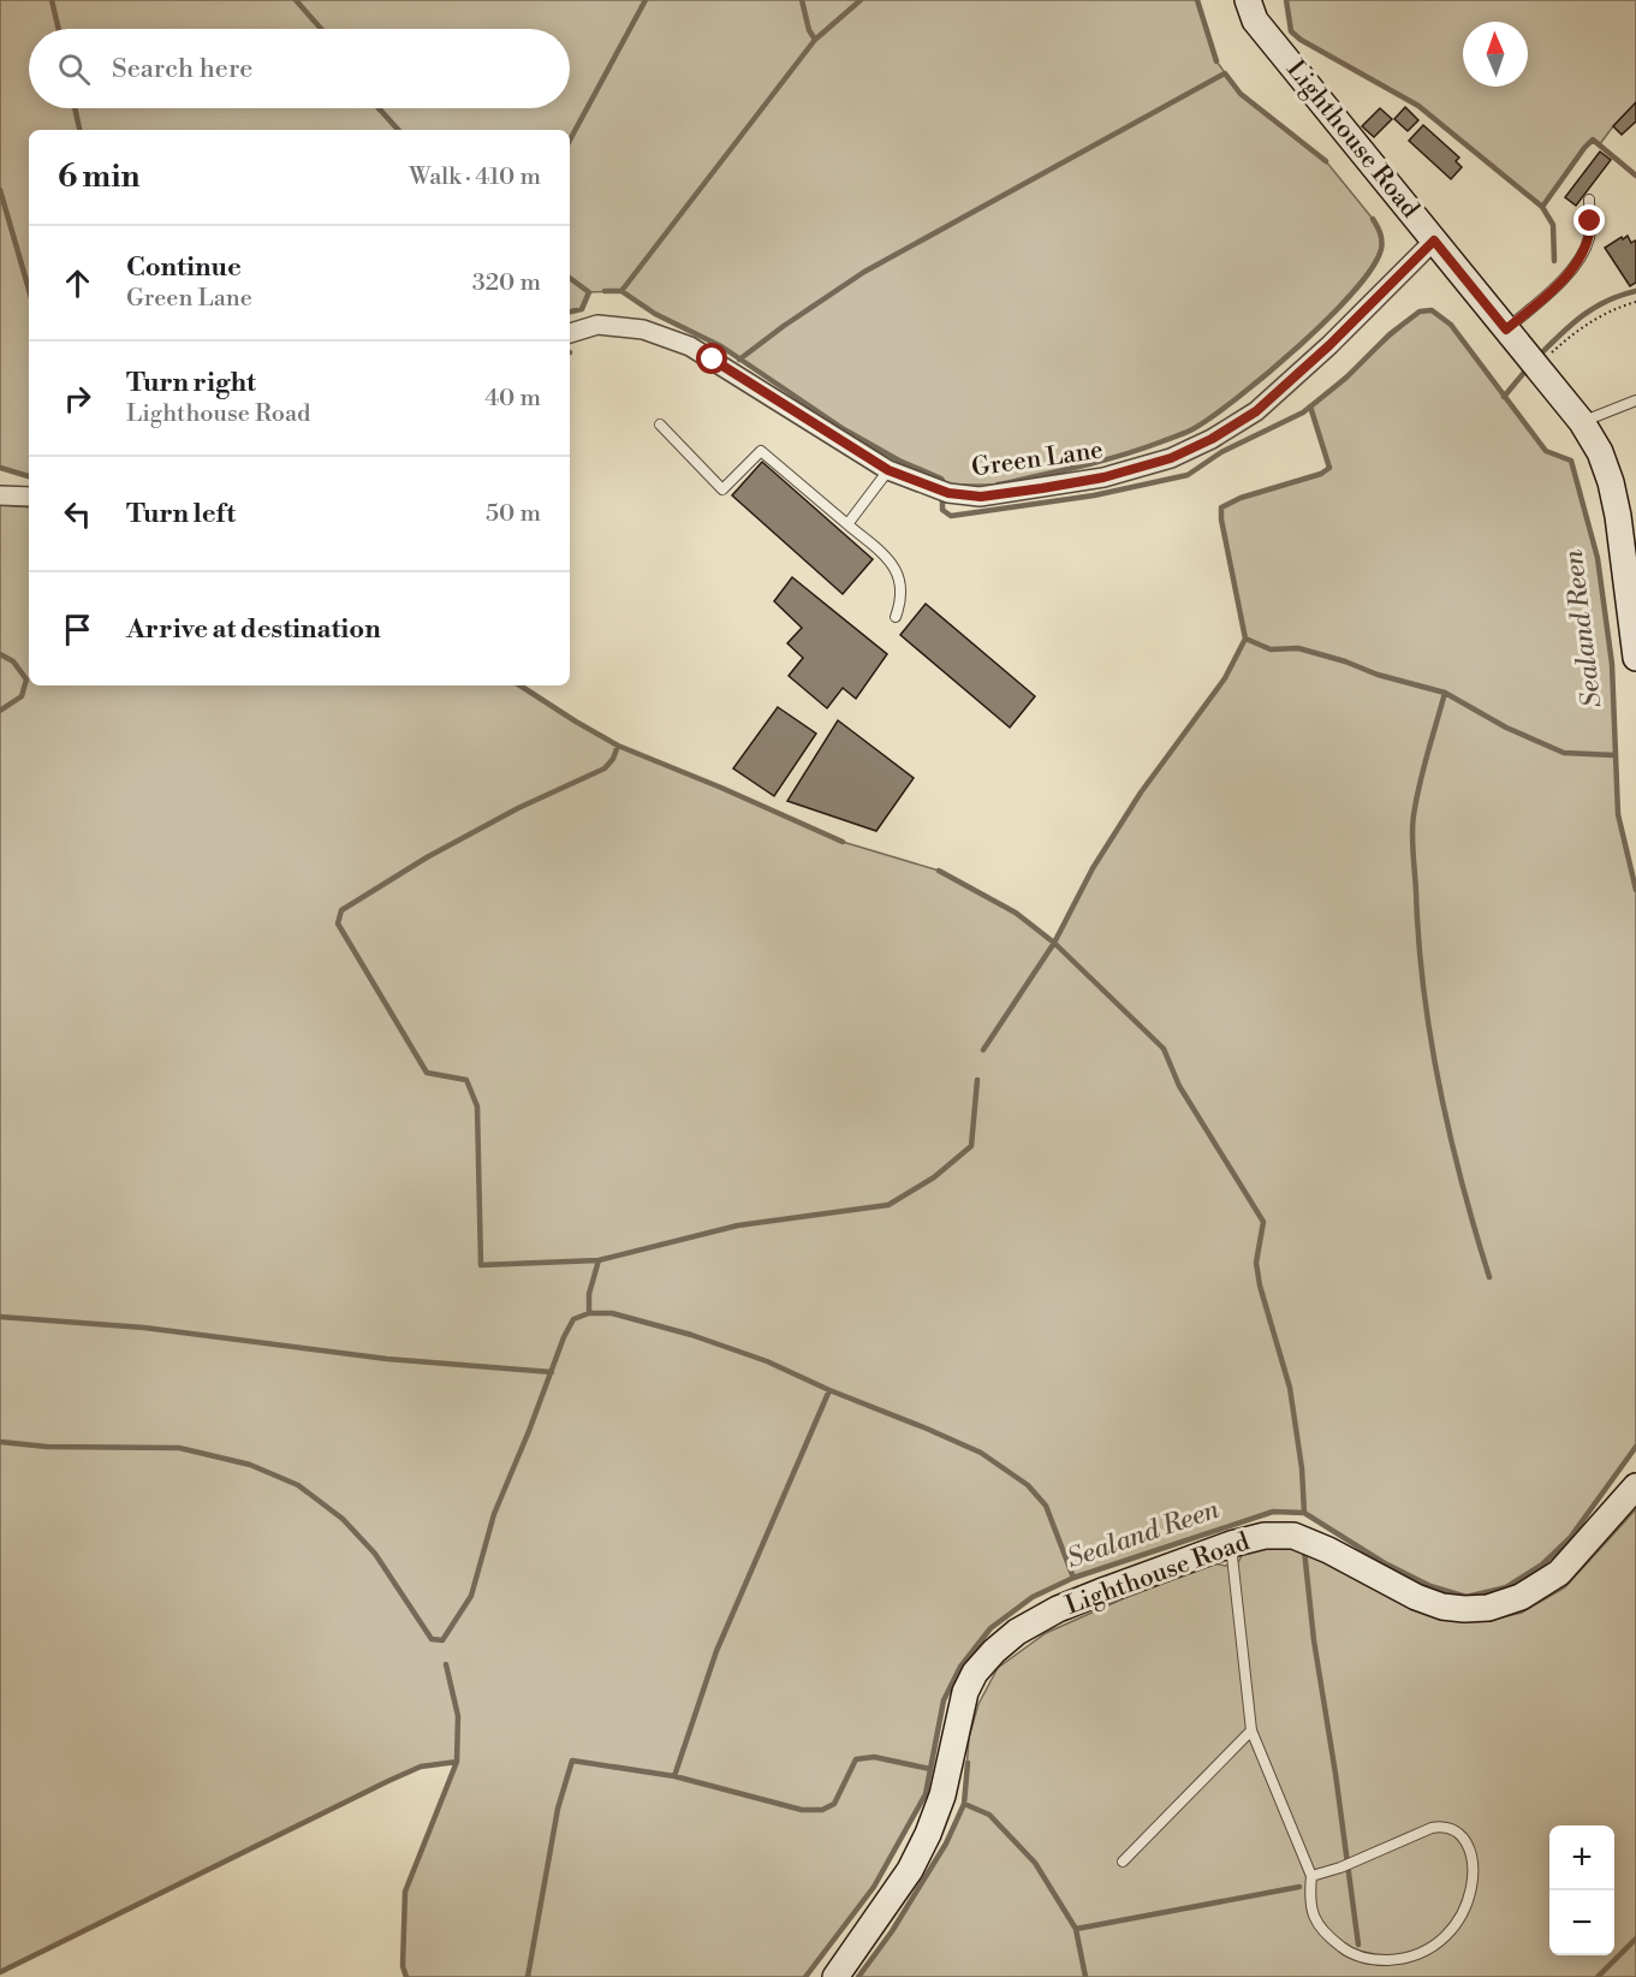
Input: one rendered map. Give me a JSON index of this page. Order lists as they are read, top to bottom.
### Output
{
  "streets": {
    "main road": ["Lighthouse Road"],
    "street": ["Green Lane"]
  },
  "crossings": [
    ["Lighthouse Road", "Green Lane"]
  ],
  "water": ["Sealand Reen"],
  "north": "top",
  "page": {
    "search": "Search here",
    "heading": ["6 min", "Walk · 410 m"],
    "list": [
      ["Continue", "Green Lane", "320 m"],
      ["Turn right", "Lighthouse Road", "40 m"],
      ["Turn left", "50 m"],
      "Arrive at destination"
    ],
    "map_buttons": ["+", "−"]
  }
}
